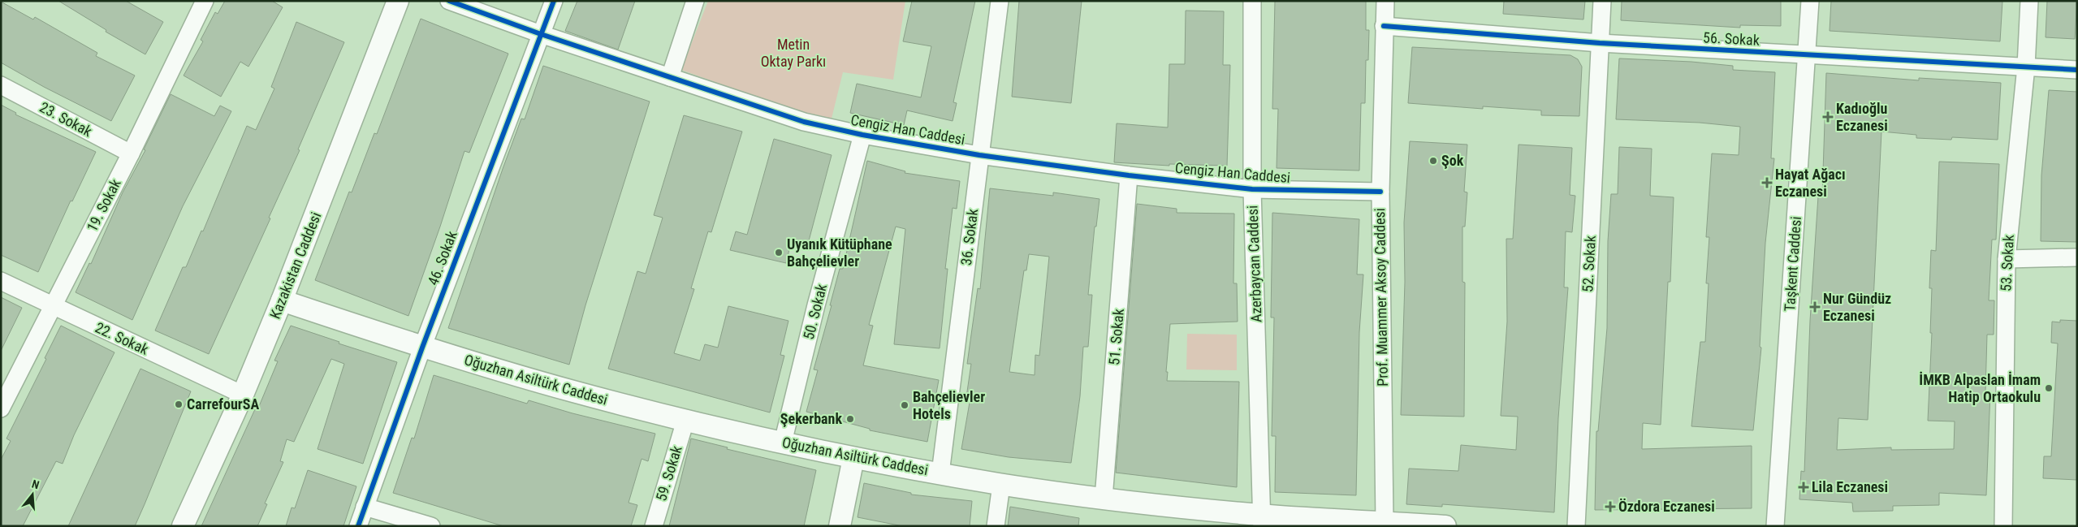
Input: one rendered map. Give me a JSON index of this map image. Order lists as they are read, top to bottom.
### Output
{
  "streets": {
    "main road": ["Kazakistan Caddesi", "Oğuzhan Asiltürk Caddesi"],
    "street": [
      "56. Sokak",
      "23. Sokak",
      "Cengiz Han Caddesi",
      "19. Sokak",
      "36. Sokak",
      "46. Sokak",
      "53. Sokak",
      "Azerbaycan Caddesi",
      "52. Sokak",
      "Taşkent Caddesi",
      "Prof. Muammer Aksoy Caddesi",
      "50. Sokak",
      "51. Sokak",
      "22. Sokak",
      "59. Sokak"
    ]
  },
  "crossings": [
    ["56. Sokak", "53. Sokak"],
    ["56. Sokak", "52. Sokak"],
    ["56. Sokak", "Taşkent Caddesi"],
    ["56. Sokak", "Prof. Muammer Aksoy Caddesi"],
    ["23. Sokak", "19. Sokak"],
    ["Cengiz Han Caddesi", "36. Sokak"],
    ["Cengiz Han Caddesi", "46. Sokak"],
    ["Cengiz Han Caddesi", "Azerbaycan Caddesi"],
    ["Cengiz Han Caddesi", "Prof. Muammer Aksoy Caddesi"],
    ["Cengiz Han Caddesi", "50. Sokak"],
    ["Cengiz Han Caddesi", "51. Sokak"],
    ["19. Sokak", "22. Sokak"],
    ["36. Sokak", "Oğuzhan Asiltürk Caddesi"],
    ["46. Sokak", "Oğuzhan Asiltürk Caddesi"],
    ["Azerbaycan Caddesi", "Oğuzhan Asiltürk Caddesi"],
    ["Kazakistan Caddesi", "22. Sokak"],
    ["Kazakistan Caddesi", "Oğuzhan Asiltürk Caddesi"],
    ["Prof. Muammer Aksoy Caddesi", "Oğuzhan Asiltürk Caddesi"],
    ["50. Sokak", "Oğuzhan Asiltürk Caddesi"],
    ["51. Sokak", "Oğuzhan Asiltürk Caddesi"],
    ["Oğuzhan Asiltürk Caddesi", "59. Sokak"]
  ],
  "parks": ["Metin Oktay Parkı"],
  "places": {
    "health": [
      "Kadıoğlu Eczanesi",
      "Hayat Ağacı Eczanesi",
      "Nur Gündüz Eczanesi",
      "Lila Eczanesi",
      "Özdora Eczanesi"
    ],
    "other": [
      "Şok",
      "Uyanık Kütüphane Bahçelievler",
      "İMKB Alpaslan İmam Hatip Ortaokulu",
      "CarrefourSA",
      "Bahçelievler Hotels",
      "Şekerbank"
    ]
  },
  "north": "top"
}
